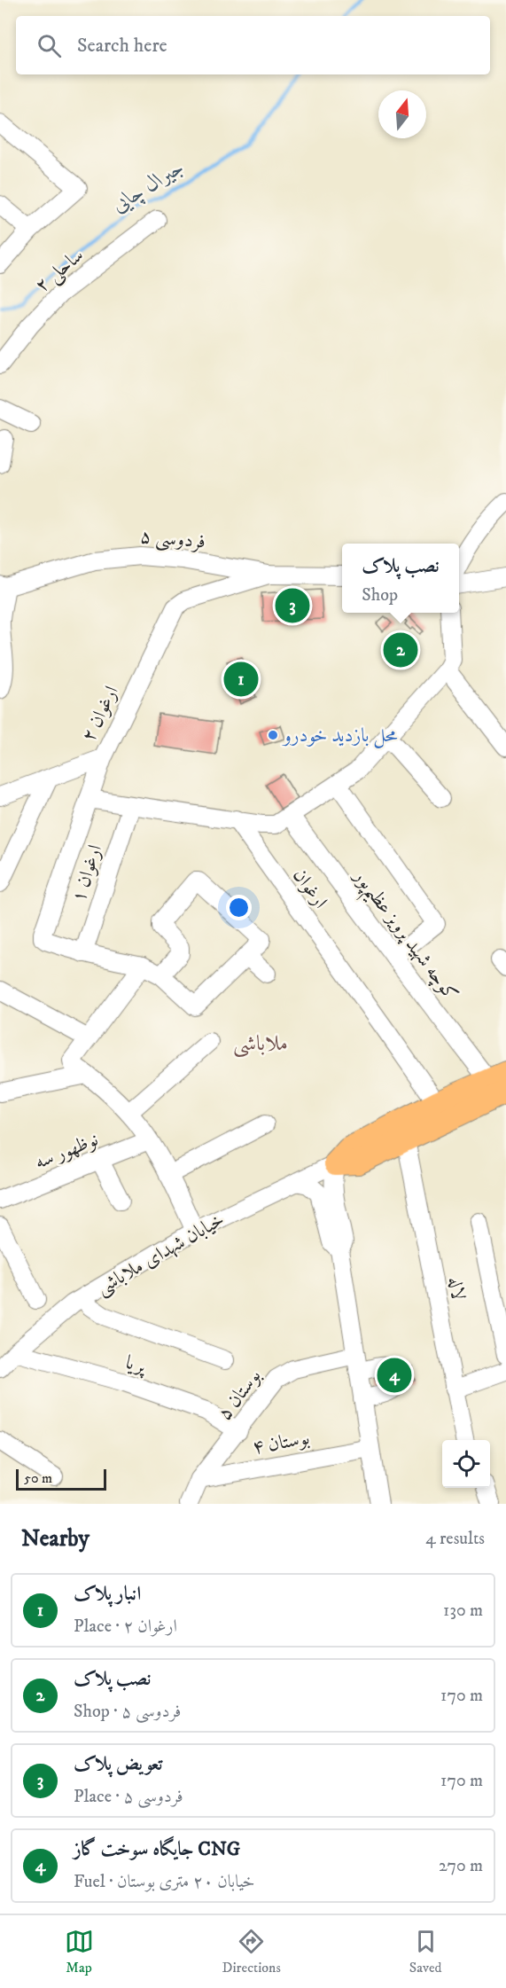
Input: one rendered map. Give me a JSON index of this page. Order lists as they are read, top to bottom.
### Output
{
  "streets": {
    "main road": ["خیابان شهدای ملاباشی"],
    "street": [
      "ساحلی ۲",
      "فردوسی ۵",
      "ارغوان ۲",
      "ارغوان ۱",
      "ارغوان",
      "کوچه شهید پرویز عظیم‌پور",
      "نوظهور سه",
      "لاله",
      "پریا",
      "بوستان ۵",
      "بوستان ۴"
    ]
  },
  "crossings": [
    ["فردوسی ۵", "ارغوان ۲"],
    ["ارغوان ۲", "ارغوان ۱"],
    ["ارغوان", "خیابان شهدای ملاباشی"],
    ["کوچه شهید پرویز عظیم‌پور", "خیابان شهدای ملاباشی"],
    ["خیابان شهدای ملاباشی", "لاله"],
    ["خیابان شهدای ملاباشی", "پریا"],
    ["پریا", "بوستان ۵"],
    ["بوستان ۵", "بوستان ۴"]
  ],
  "districts": ["ملاباشی"],
  "water": ["جیرال چایی"],
  "places": ["محل بازدید خودرو"],
  "scale_bar": "50 m",
  "north": "top",
  "page": {
    "search": "Search here",
    "popup": ["نصب پلاک", "Shop"],
    "pins": [
      "3",
      "2",
      "1",
      "4"
    ],
    "scale": "50 m",
    "heading": ["Nearby", "4 results"],
    "list": [
      {
        "mark": "1",
        "name": "انبار پلاک",
        "note": "Place · ارغوان ۲",
        "value": "130 m"
      },
      {
        "mark": "2",
        "name": "نصب پلاک",
        "note": "Shop · فردوسی ۵",
        "value": "170 m"
      },
      {
        "mark": "3",
        "name": "تعویض پلاک",
        "note": "Place · فردوسی ۵",
        "value": "170 m"
      },
      {
        "mark": "4",
        "name": "جایگاه سوخت گاز CNG",
        "note": "Fuel · خیابان ۲۰ متری بوستان",
        "value": "270 m"
      }
    ],
    "nav": ["Map", "Directions", "Saved"]
  }
}
